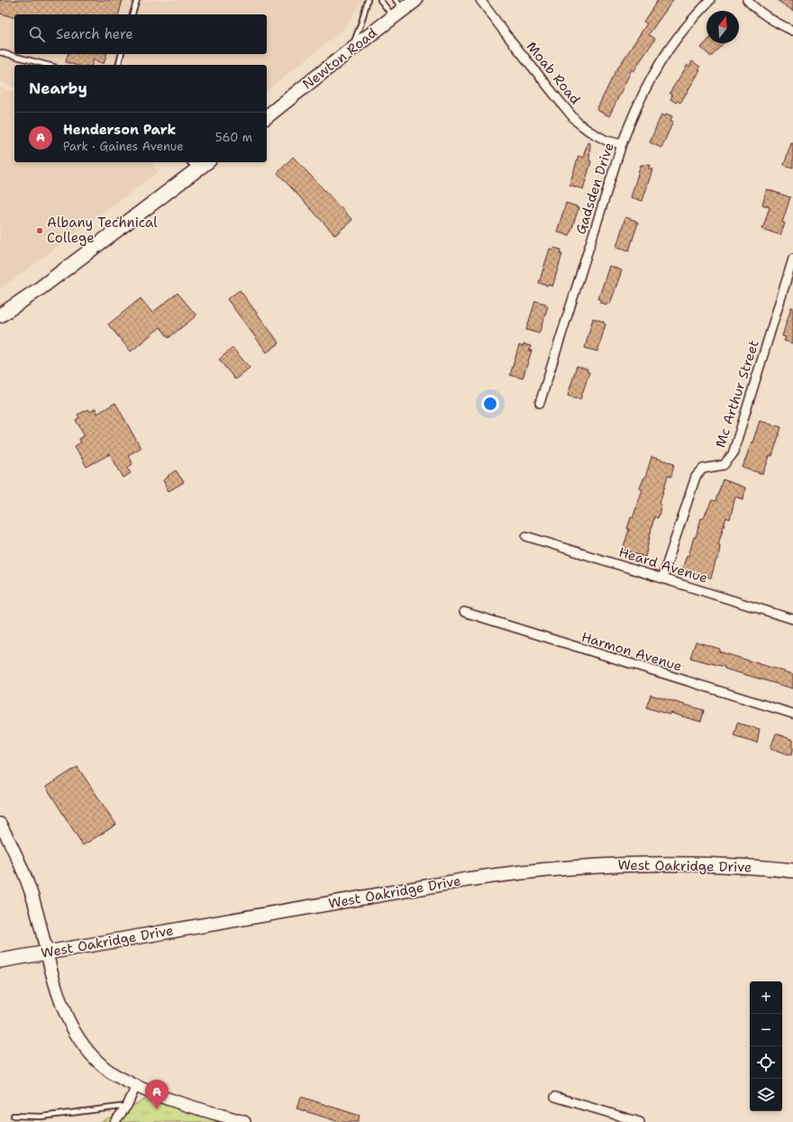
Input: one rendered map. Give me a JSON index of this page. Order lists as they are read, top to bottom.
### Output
{
  "streets": {
    "main road": ["Newton Road", "West Oakridge Drive"],
    "street": [
      "Moab Road",
      "Gadsden Drive",
      "Mc Arthur Street",
      "Heard Avenue",
      "Harmon Avenue"
    ]
  },
  "crossings": [
    ["Moab Road", "Gadsden Drive"],
    ["Mc Arthur Street", "Heard Avenue"]
  ],
  "places": ["Albany Technical College"],
  "north": "top",
  "page": {
    "search": "Search here",
    "heading": "Nearby",
    "list": [
      {
        "mark": "A",
        "name": "Henderson Park",
        "note": "Park · Gaines Avenue",
        "value": "560 m"
      }
    ],
    "map_buttons": ["+", "−"],
    "pins": "A"
  }
}
